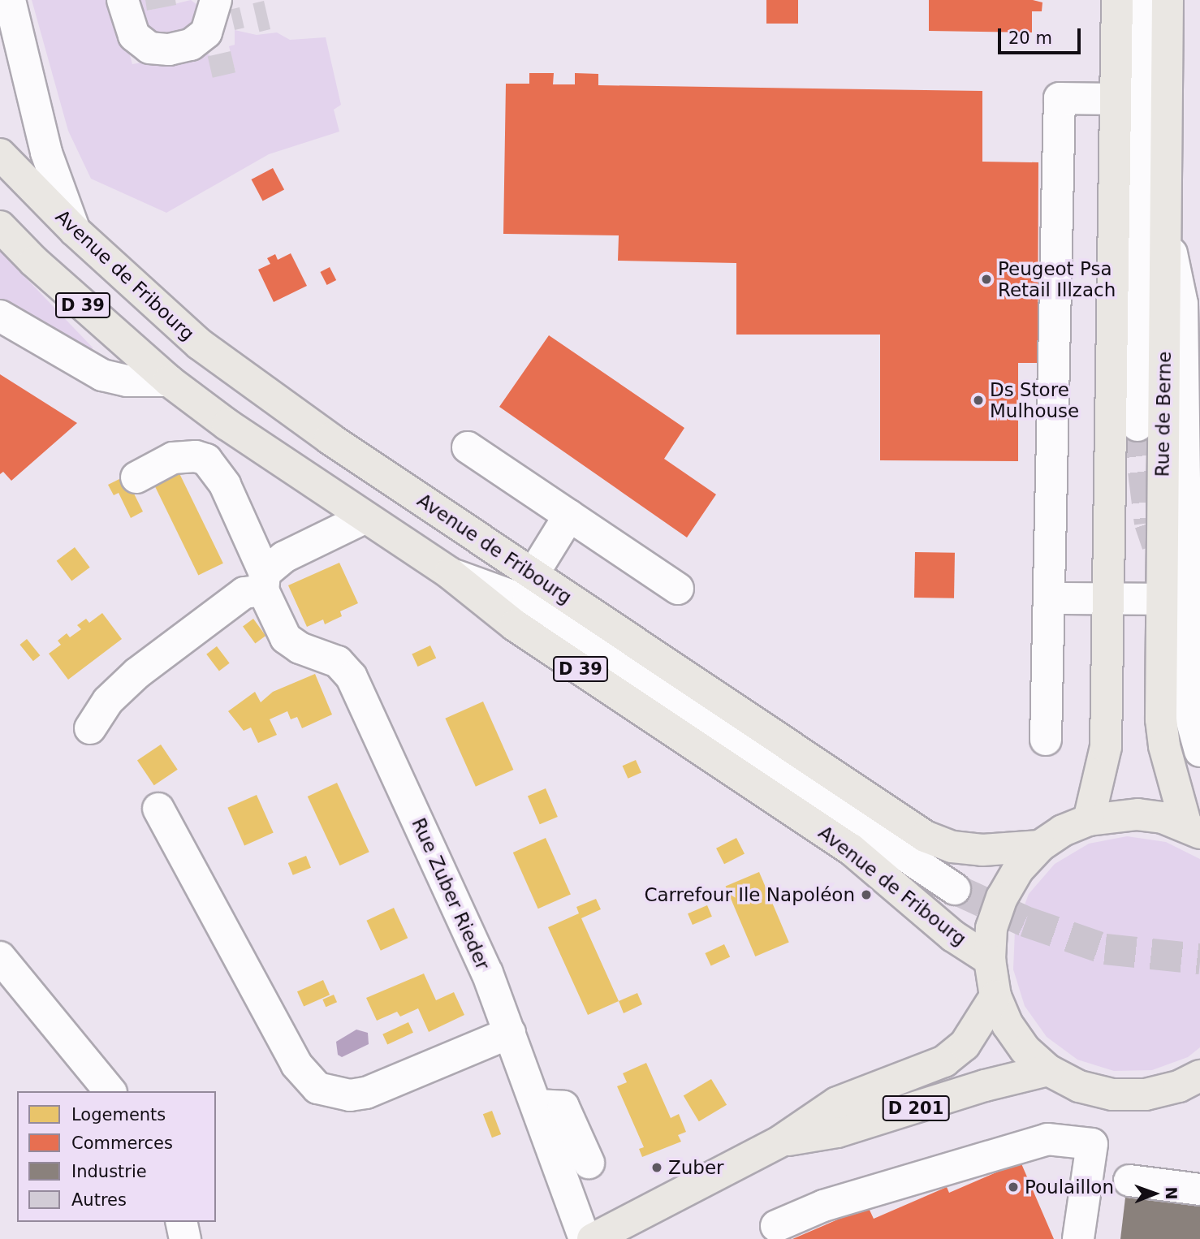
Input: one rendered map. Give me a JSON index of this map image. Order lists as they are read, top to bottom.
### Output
{
  "streets": {
    "main road": [
      "Avenue de Fribourg",
      "D 39",
      "Rue de Berne",
      "D 201"
    ],
    "street": ["Rue Zuber Rieder"]
  },
  "crossings": [
    ["Rue Zuber Rieder", "D 201"]
  ],
  "places": [
    "Peugeot Psa Retail Illzach",
    "Ds Store Mulhouse",
    "Carrefour Ile Napoléon",
    "Zuber",
    "Poulaillon"
  ],
  "legend": [
    "Logements",
    "Commerces",
    "Industrie",
    "Autres"
  ],
  "scale_bar": "20 m",
  "north": "right"
}
